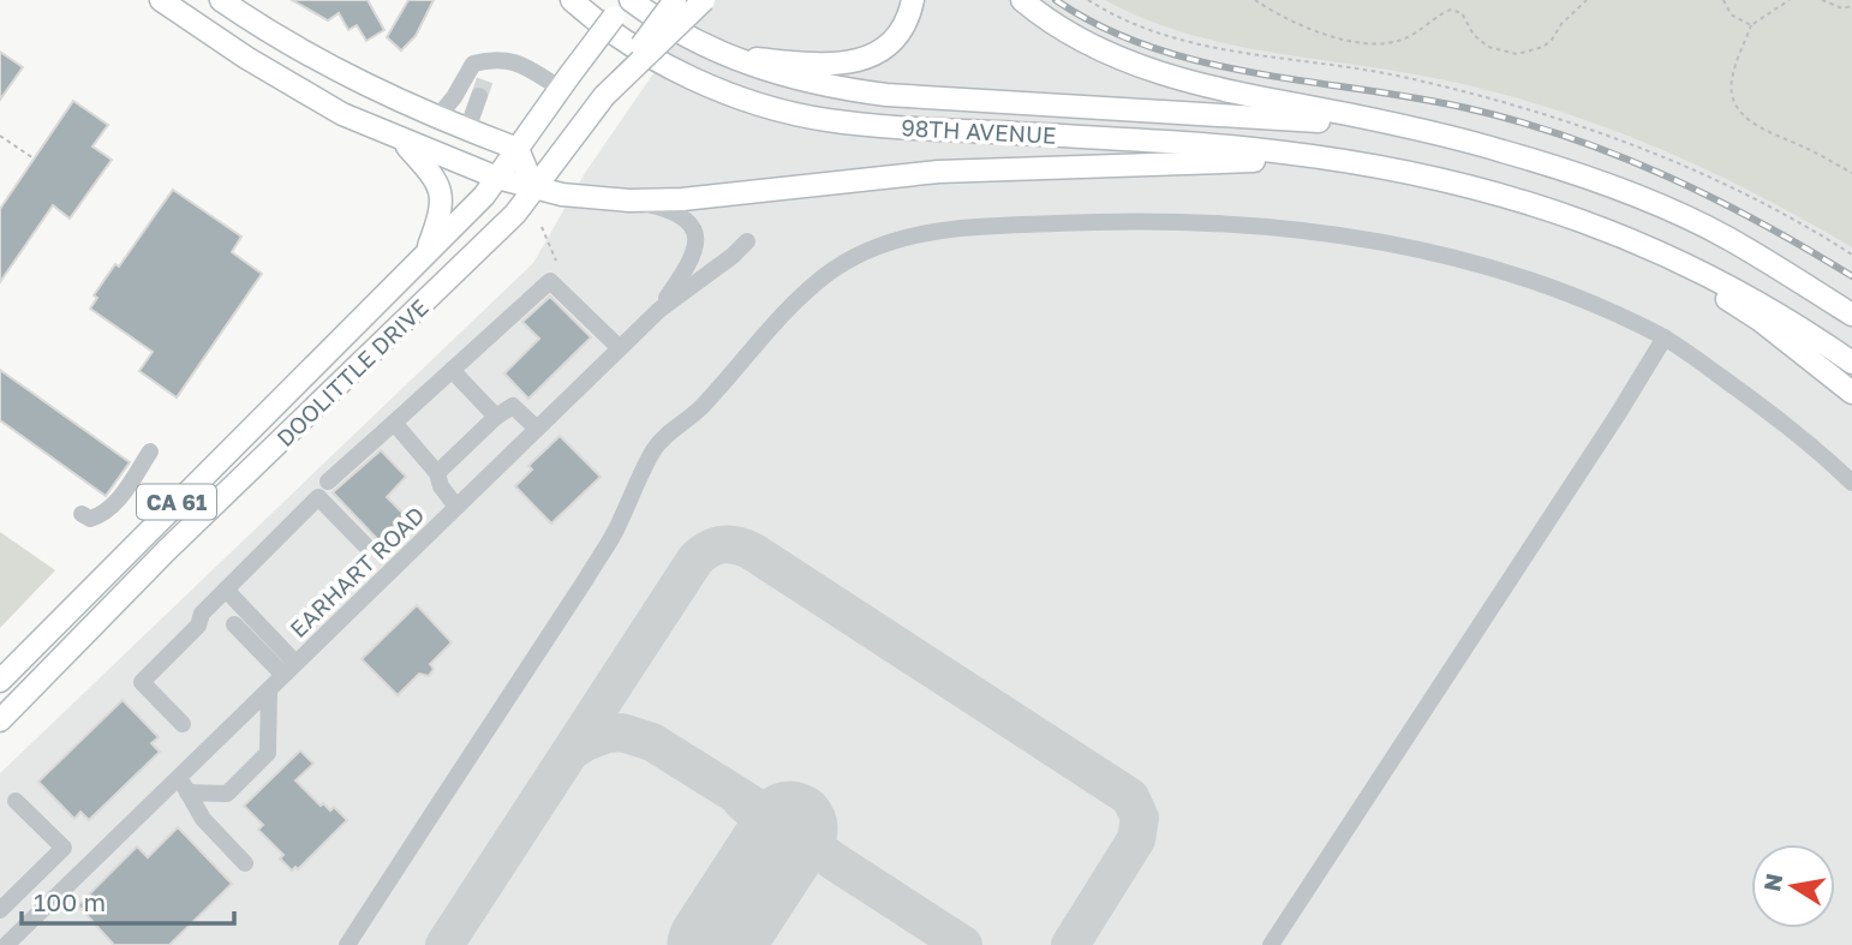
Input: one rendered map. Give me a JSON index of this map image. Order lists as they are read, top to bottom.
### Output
{
  "streets": {
    "main road": ["98TH AVENUE", "DOOLITTLE DRIVE", "CA 61"],
    "street": ["EARHART ROAD"]
  },
  "crossings": [
    ["98TH AVENUE", "DOOLITTLE DRIVE"]
  ],
  "scale_bar": "100 m",
  "north": "left"
}
